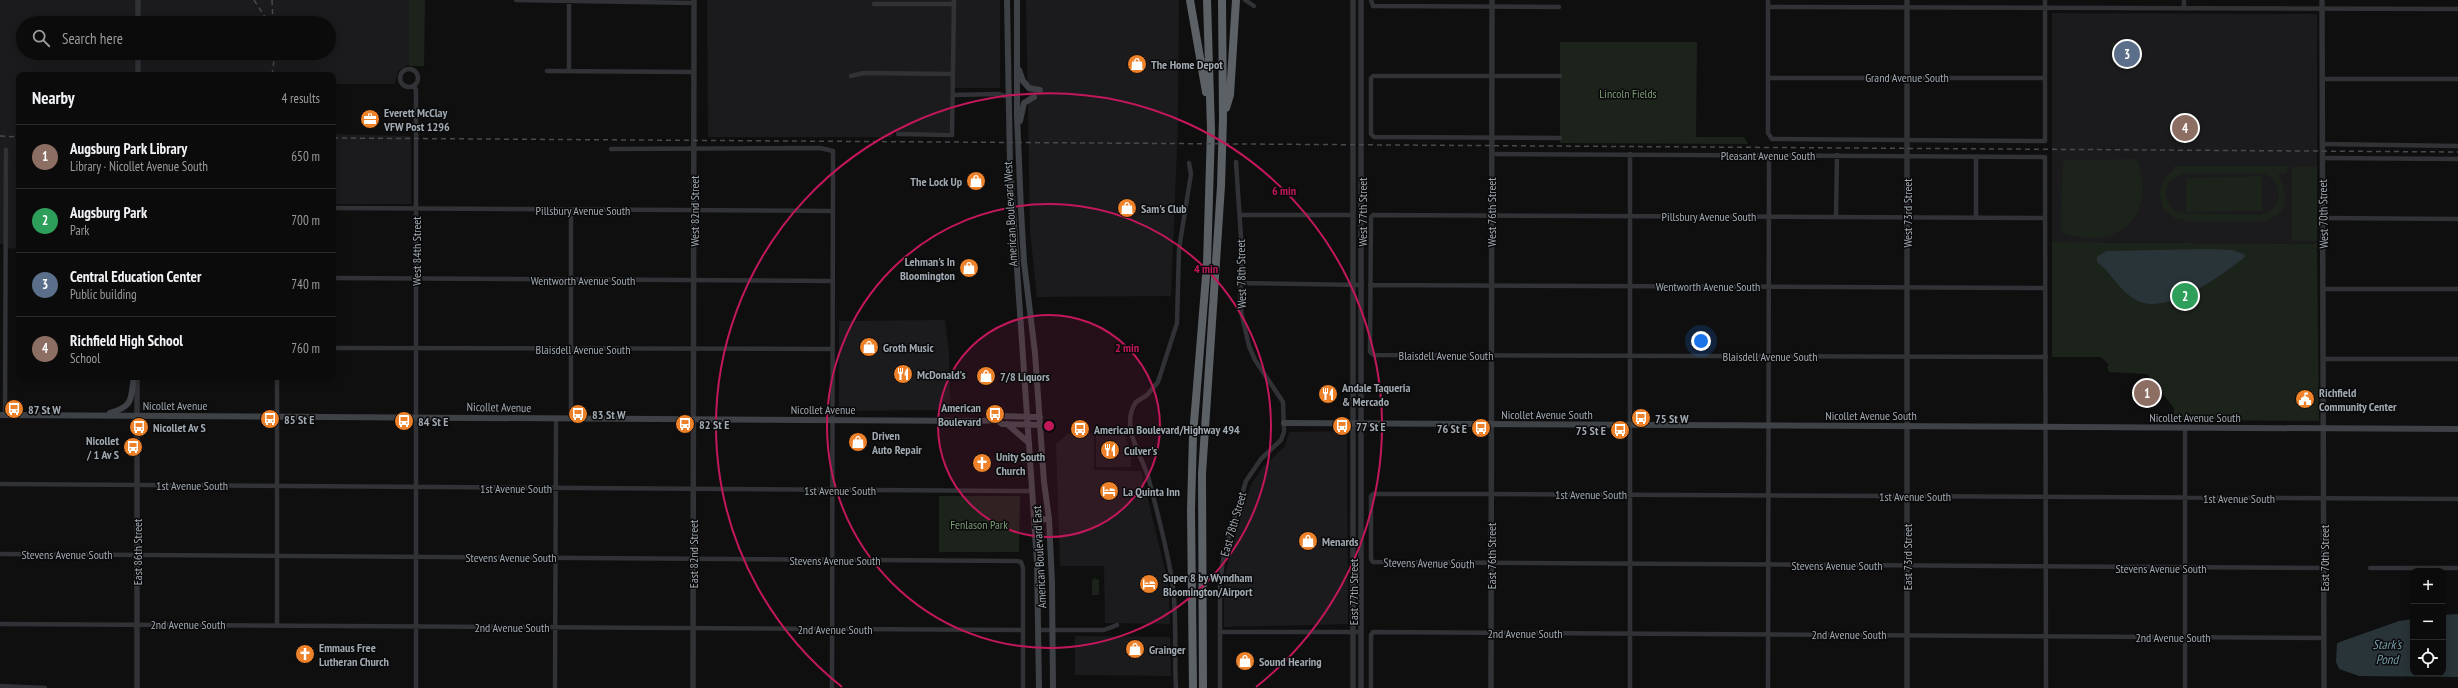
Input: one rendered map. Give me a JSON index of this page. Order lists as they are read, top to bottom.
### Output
{
  "streets": {
    "main road": [
      "American Boulevard West",
      "Nicollet Avenue",
      "Nicollet Avenue South",
      "American Boulevard East"
    ],
    "street": [
      "Grand Avenue South",
      "Pleasant Avenue South",
      "Pillsbury Avenue South",
      "West 82nd Street",
      "West 77th Street",
      "West 76th Street",
      "West 73rd Street",
      "West 70th Street",
      "West 84th Street",
      "West 78th Street",
      "Wentworth Avenue South",
      "Blaisdell Avenue South",
      "1st Avenue South",
      "East 78th Street",
      "East 86th Street",
      "Stevens Avenue South",
      "East 82nd Street",
      "East 76th Street",
      "East 73rd Street",
      "East 70th Street",
      "East 77th Street",
      "2nd Avenue South"
    ]
  },
  "crossings": [
    ["Grand Avenue South", "Pleasant Avenue South"],
    ["Grand Avenue South", "West 73rd Street"],
    ["Pleasant Avenue South", "Pillsbury Avenue South"],
    ["Pleasant Avenue South", "West 76th Street"],
    ["Pleasant Avenue South", "West 73rd Street"],
    ["Pillsbury Avenue South", "West 82nd Street"],
    ["Pillsbury Avenue South", "West 76th Street"],
    ["Pillsbury Avenue South", "West 73rd Street"],
    ["Pillsbury Avenue South", "West 84th Street"],
    ["Pillsbury Avenue South", "Wentworth Avenue South"],
    ["Pillsbury Avenue South", "Blaisdell Avenue South"],
    ["West 82nd Street", "Wentworth Avenue South"],
    ["West 82nd Street", "Blaisdell Avenue South"],
    ["West 82nd Street", "Nicollet Avenue"],
    ["West 82nd Street", "East 82nd Street"],
    ["West 77th Street", "Nicollet Avenue South"],
    ["West 77th Street", "East 77th Street"],
    ["West 76th Street", "Wentworth Avenue South"],
    ["West 76th Street", "Blaisdell Avenue South"],
    ["West 76th Street", "Nicollet Avenue South"],
    ["West 76th Street", "East 76th Street"],
    ["West 73rd Street", "Wentworth Avenue South"],
    ["West 73rd Street", "Blaisdell Avenue South"],
    ["West 73rd Street", "Nicollet Avenue South"],
    ["West 73rd Street", "East 73rd Street"],
    ["American Boulevard West", "Nicollet Avenue"],
    ["American Boulevard West", "American Boulevard East"],
    ["West 70th Street", "Nicollet Avenue South"],
    ["West 70th Street", "East 70th Street"],
    ["West 84th Street", "Wentworth Avenue South"],
    ["West 84th Street", "Blaisdell Avenue South"],
    ["West 84th Street", "Nicollet Avenue"],
    ["West 84th Street", "1st Avenue South"],
    ["West 84th Street", "Stevens Avenue South"],
    ["West 84th Street", "2nd Avenue South"],
    ["West 78th Street", "Nicollet Avenue South"],
    ["West 78th Street", "East 78th Street"],
    ["Wentworth Avenue South", "Blaisdell Avenue South"],
    ["Nicollet Avenue", "East 86th Street"],
    ["Nicollet Avenue", "East 82nd Street"],
    ["Nicollet Avenue", "American Boulevard East"],
    ["Nicollet Avenue South", "East 78th Street"],
    ["Nicollet Avenue South", "East 76th Street"],
    ["Nicollet Avenue South", "East 73rd Street"],
    ["Nicollet Avenue South", "East 70th Street"],
    ["Nicollet Avenue South", "East 77th Street"],
    ["1st Avenue South", "East 86th Street"],
    ["1st Avenue South", "Stevens Avenue South"],
    ["1st Avenue South", "East 82nd Street"],
    ["1st Avenue South", "East 76th Street"],
    ["1st Avenue South", "American Boulevard East"],
    ["1st Avenue South", "East 73rd Street"],
    ["1st Avenue South", "East 70th Street"],
    ["East 86th Street", "Stevens Avenue South"],
    ["East 86th Street", "2nd Avenue South"],
    ["Stevens Avenue South", "East 82nd Street"],
    ["Stevens Avenue South", "East 76th Street"],
    ["Stevens Avenue South", "East 73rd Street"],
    ["Stevens Avenue South", "East 70th Street"],
    ["Stevens Avenue South", "2nd Avenue South"],
    ["East 82nd Street", "2nd Avenue South"],
    ["East 76th Street", "2nd Avenue South"],
    ["East 73rd Street", "2nd Avenue South"],
    ["East 70th Street", "2nd Avenue South"]
  ],
  "water": ["Stark's Pond"],
  "parks": ["Lincoln Fields", "Fenlason Park"],
  "places": {
    "shop": [
      "The Home Depot",
      "The Lock Up",
      "Sam's Club",
      "Lehman's In Bloomington",
      "Groth Music",
      "7/8 Liquors",
      "Driven Auto Repair",
      "Menards",
      "Grainger",
      "Sound Hearing"
    ],
    "office": ["Everett McClay VFW Post 1296"],
    "restaurant": ["McDonald's", "Andale Taqueria & Mercado", "Culver's"],
    "public building": ["Richfield Community Center"],
    "bus stop": [
      "87 St W",
      "83 St W",
      "American Boulevard",
      "75 St W",
      "85 St E",
      "84 St E",
      "82 St E",
      "77 St E",
      "Nicollet Av S",
      "76 St E",
      "American Boulevard/Highway 494",
      "75 St E",
      "Nicollet / 1 Av S"
    ],
    "church": ["Unity South Church", "Emmaus Free Lutheran Church"],
    "hotel": ["La Quinta Inn", "Super 8 by Wyndham Bloomington/Airport"]
  },
  "page": {
    "search": "Search here",
    "pins": [
      "3",
      "4",
      "2",
      "1"
    ],
    "heading": ["Nearby", "4 results"],
    "list": [
      {
        "mark": "1",
        "name": "Augsburg Park Library",
        "note": "Library · Nicollet Avenue South",
        "value": "650 m"
      },
      {
        "mark": "2",
        "name": "Augsburg Park",
        "note": "Park",
        "value": "700 m"
      },
      {
        "mark": "3",
        "name": "Central Education Center",
        "note": "Public building",
        "value": "740 m"
      },
      {
        "mark": "4",
        "name": "Richfield High School",
        "note": "School",
        "value": "760 m"
      }
    ],
    "map_buttons": ["+", "−"]
  },
  "rings": ["6 min", "4 min", "2 min"]
}
